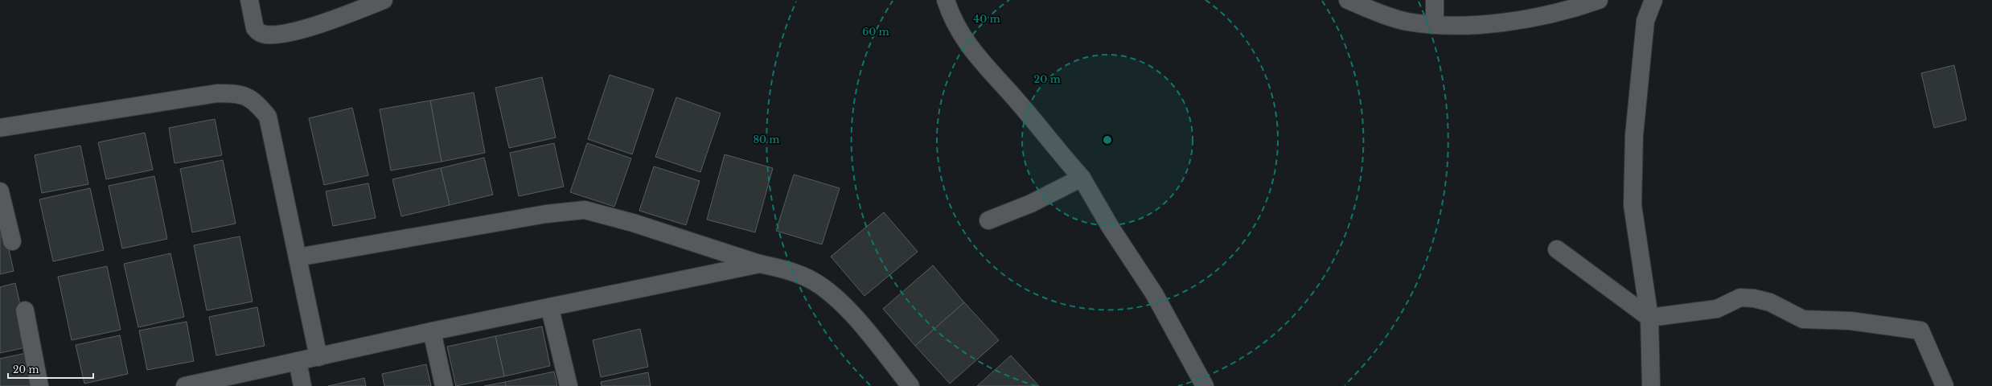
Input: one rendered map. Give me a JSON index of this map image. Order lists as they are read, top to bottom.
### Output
{
  "scale_bar": "20 m",
  "rings": [
    "40 m",
    "60 m",
    "20 m",
    "80 m"
  ]
}
